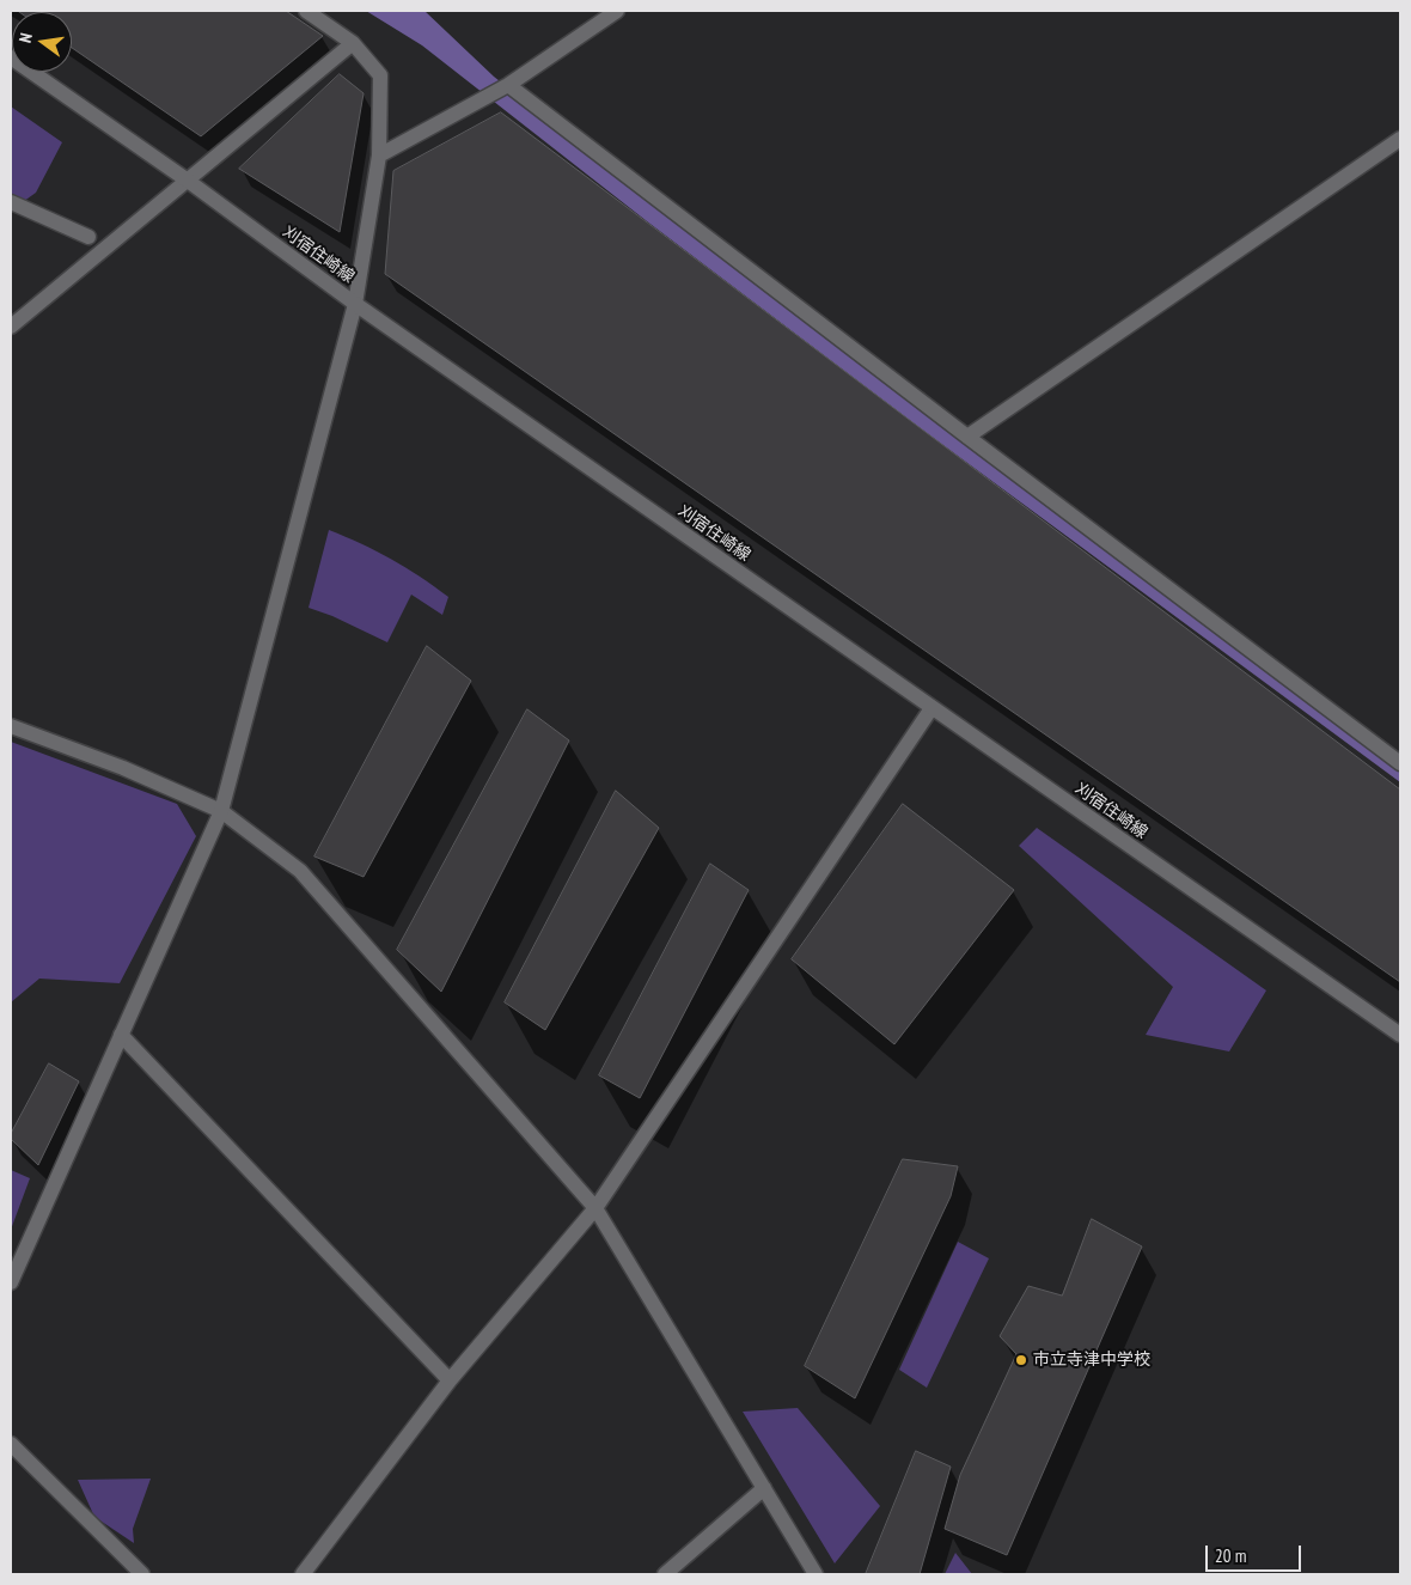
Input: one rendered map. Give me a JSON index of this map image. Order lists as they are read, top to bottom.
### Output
{
  "streets": {
    "street": ["刈宿住崎線"]
  },
  "places": ["市立寺津中学校"],
  "scale_bar": "20 m",
  "north": "left"
}
